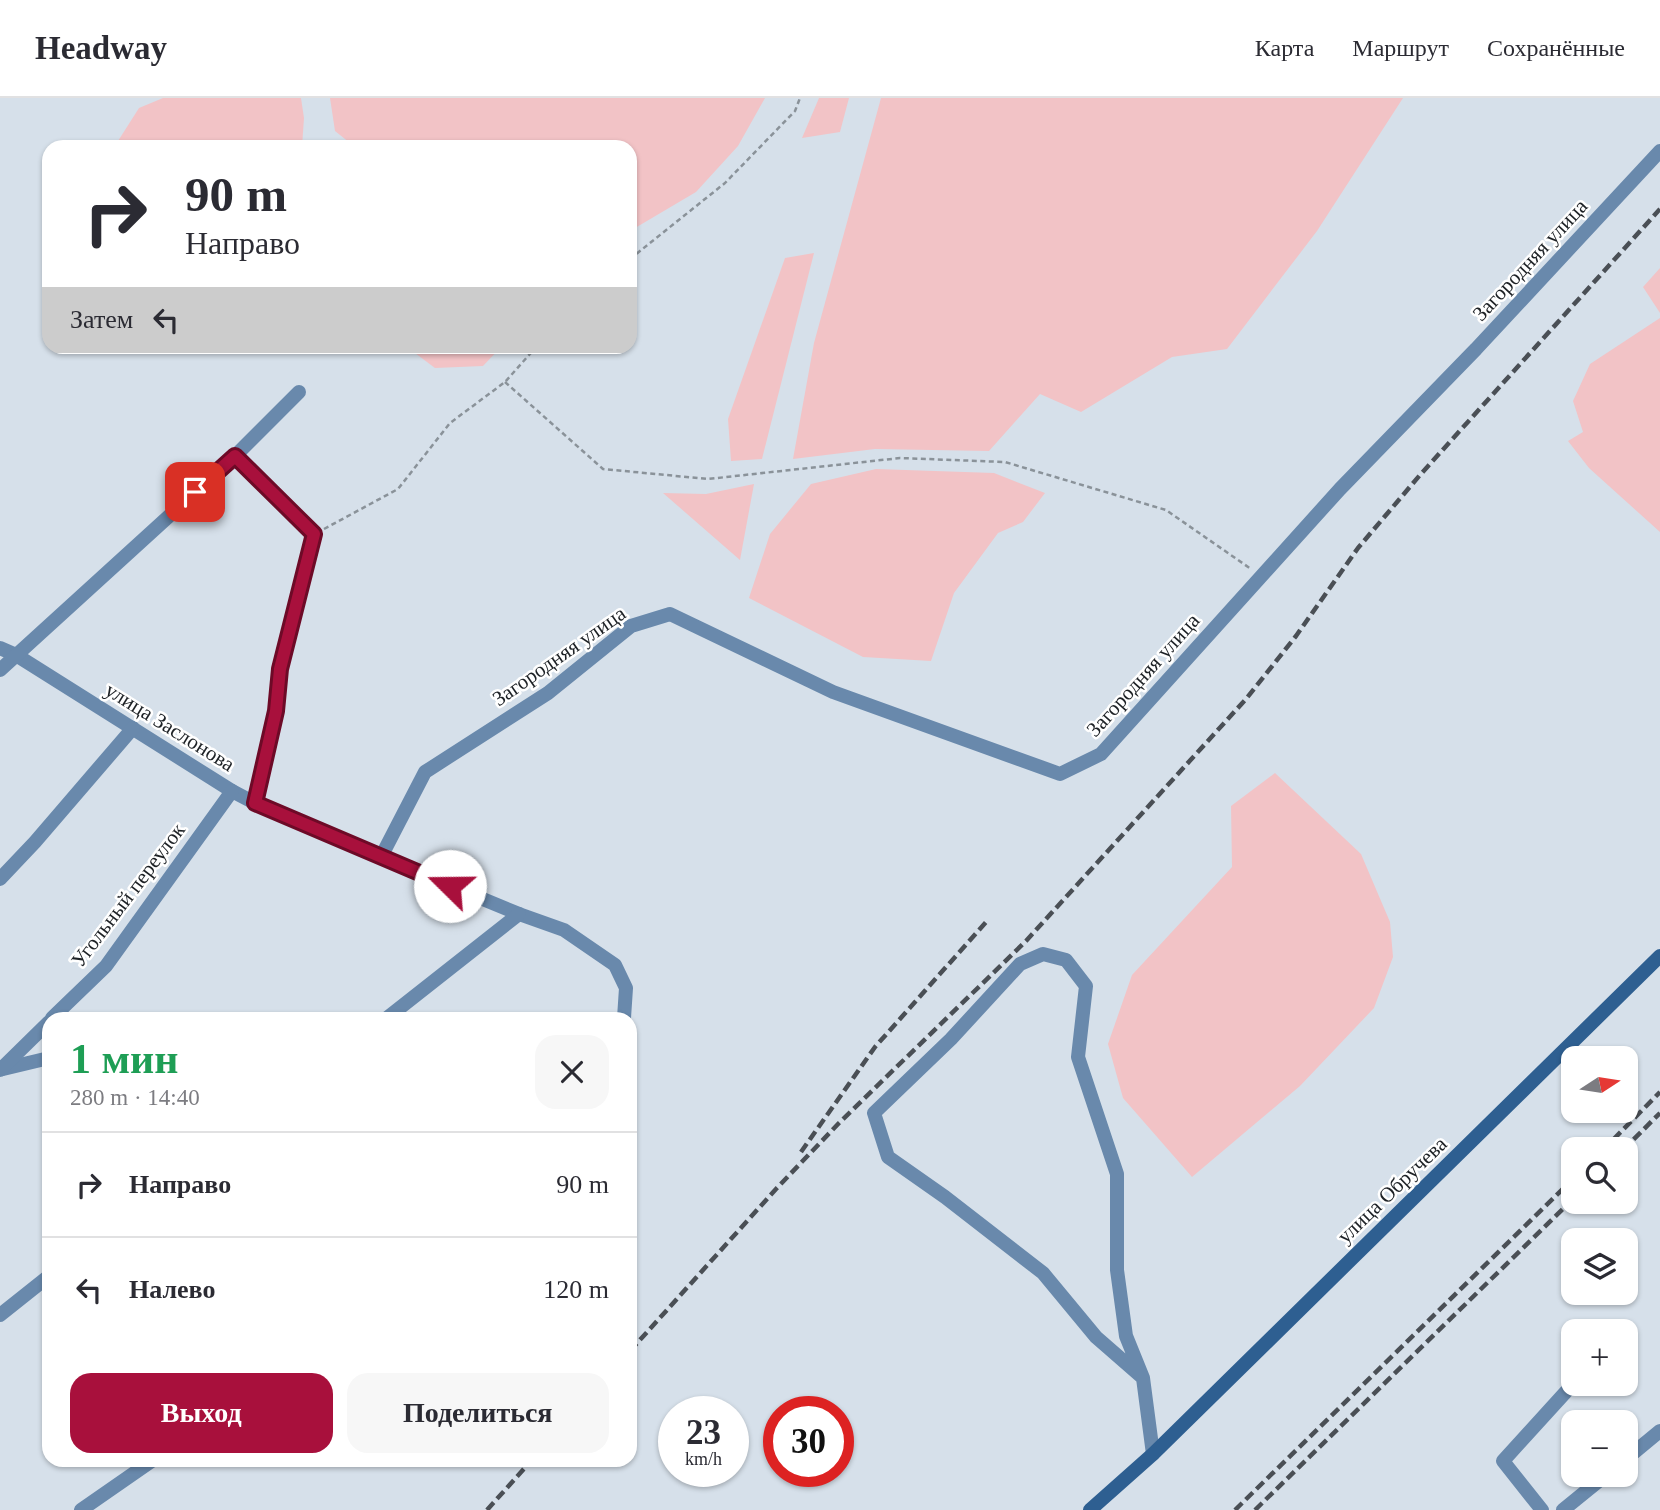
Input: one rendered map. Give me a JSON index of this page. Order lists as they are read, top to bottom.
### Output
{
  "streets": {
    "street": [
      "Загородняя улица",
      "улица Заслонова",
      "Угольный переулок",
      "улица Обручева"
    ]
  },
  "crossings": [
    ["Загородняя улица", "улица Заслонова"],
    ["улица Заслонова", "Угольный переулок"]
  ],
  "north": "right",
  "page": {
    "header": "Headway",
    "nav": ["Карта", "Маршрут", "Сохранённые"],
    "turn": ["90 m", "Направо"],
    "then": "Затем",
    "heading": ["1 мин", "280 m · 14:40"],
    "map_buttons": ["+", "−"],
    "list": [
      {
        "name": "Направо",
        "value": "90 m"
      },
      {
        "name": "Налево",
        "value": "120 m"
      }
    ],
    "buttons": ["Выход", "Поделиться"],
    "speed": "23 km/h",
    "limit": "30"
  }
}
